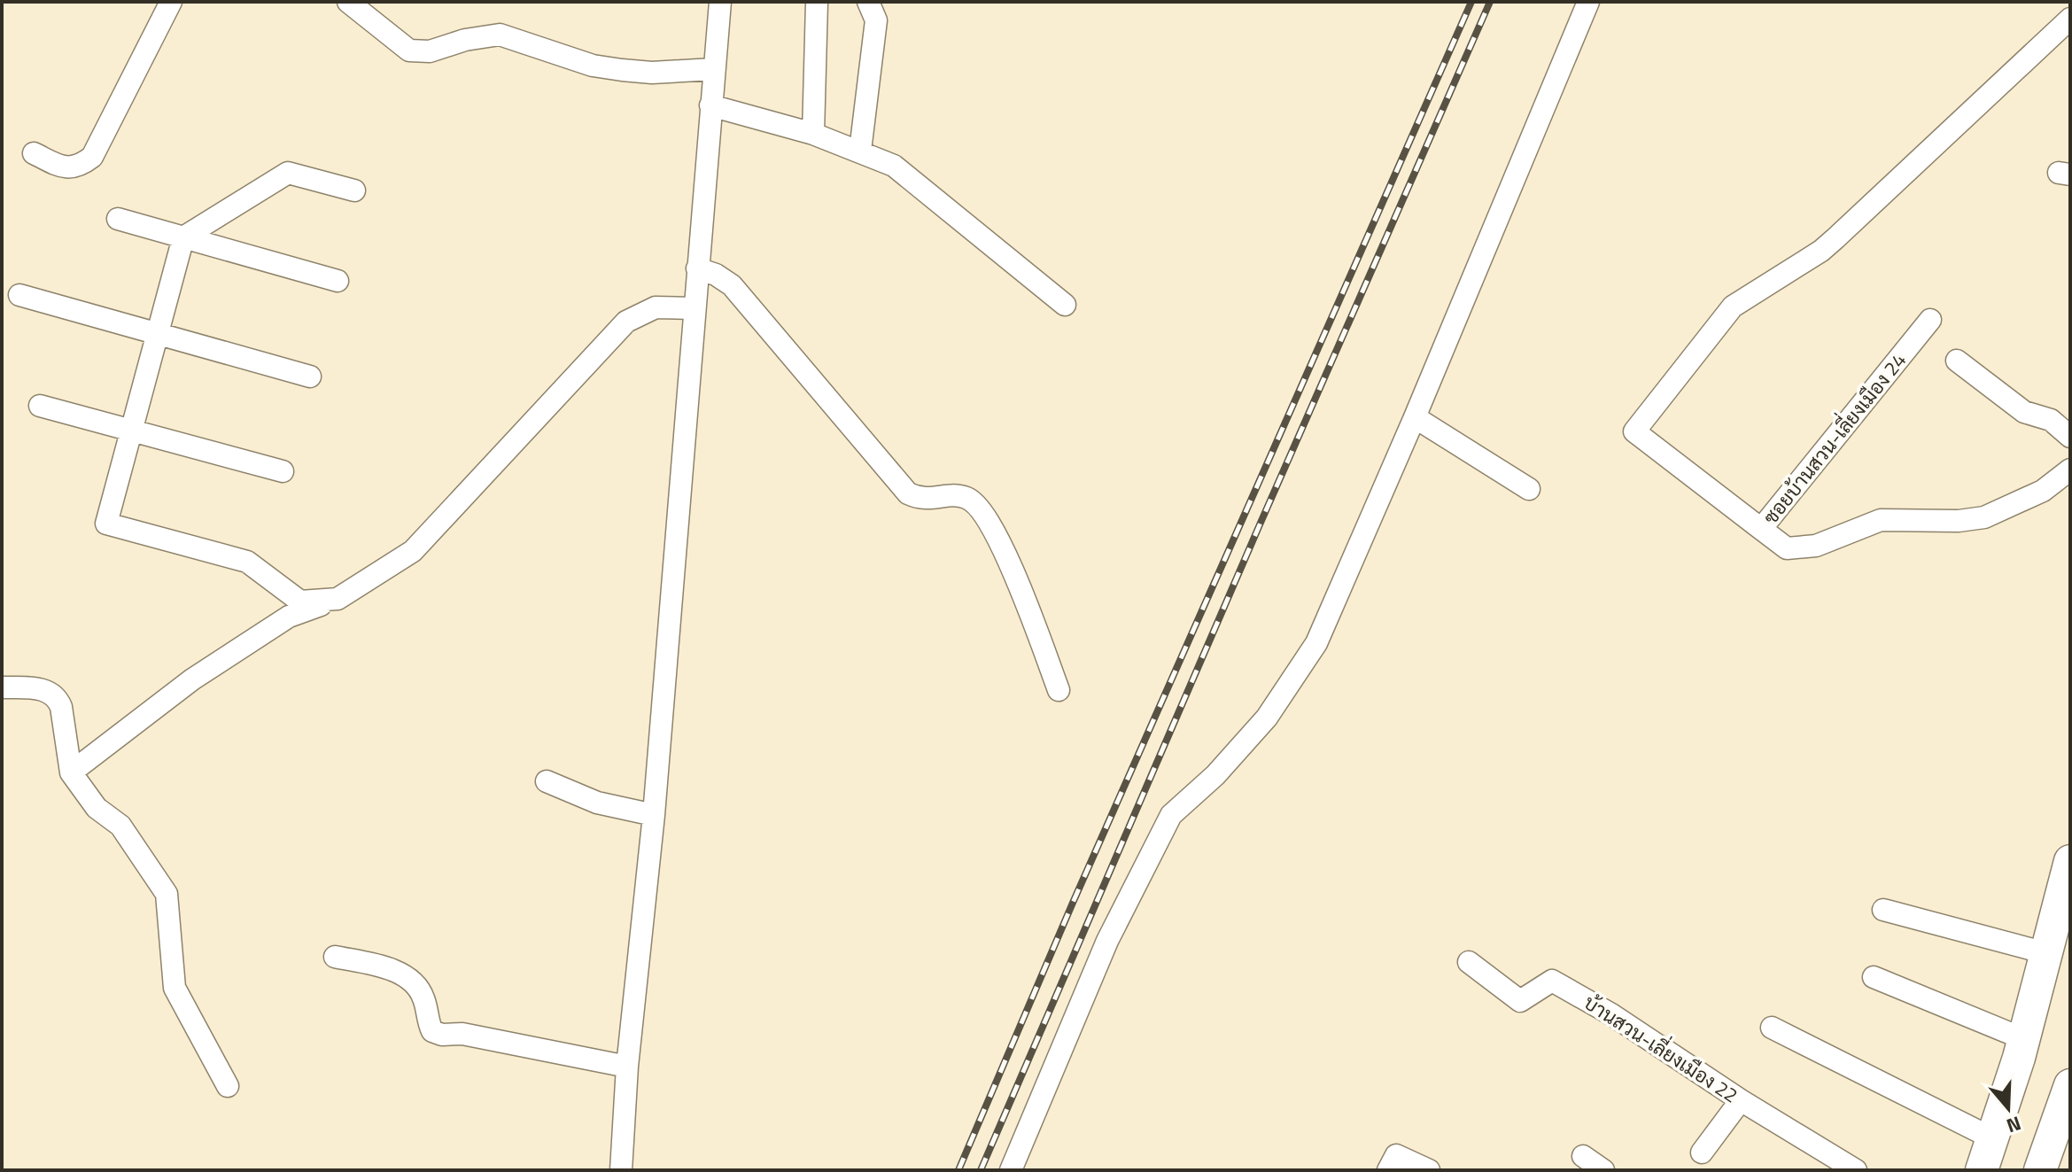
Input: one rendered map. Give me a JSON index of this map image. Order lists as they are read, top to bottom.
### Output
{
  "streets": {
    "street": ["ซอยบ้านสวน-เลี่ยงเมือง 24", "บ้านสวน-เลี่ยงเมือง 22"]
  },
  "north": "bottom"
}
